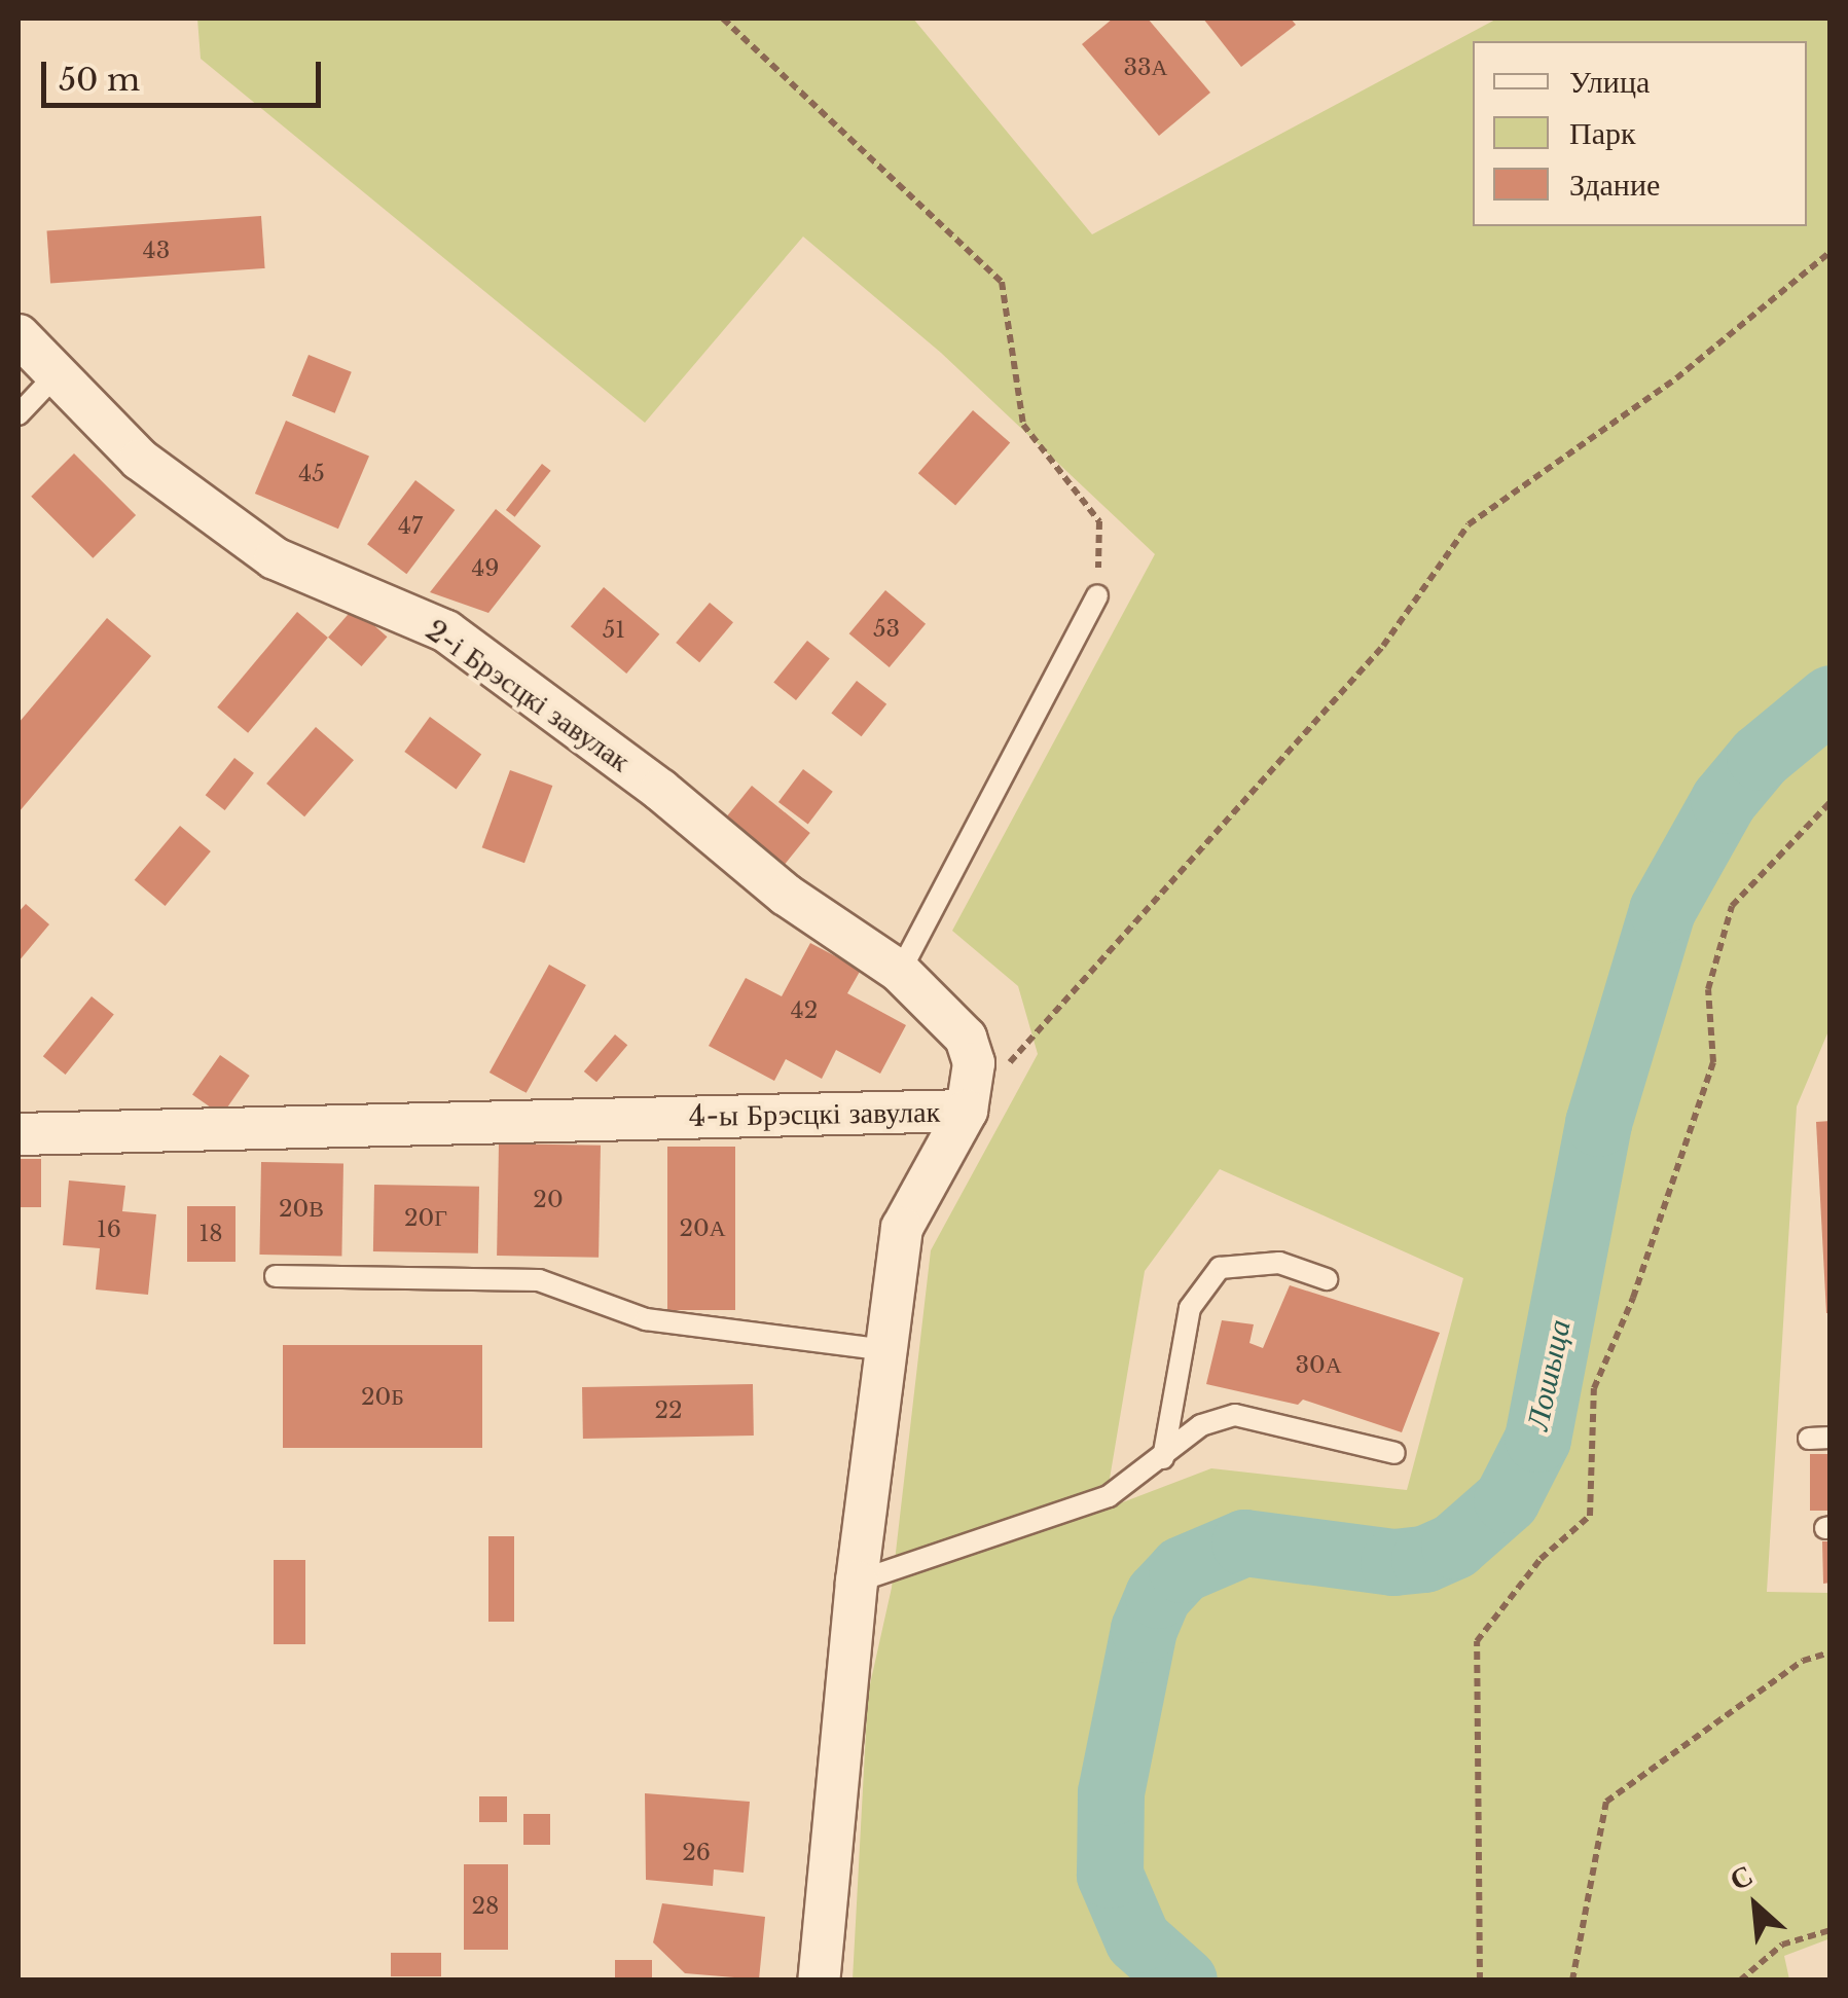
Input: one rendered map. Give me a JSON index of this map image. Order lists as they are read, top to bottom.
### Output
{
  "streets": {
    "street": ["2-і Брэсцкі завулак", "4-ы Брэсцкі завулак"]
  },
  "crossings": [
    ["2-і Брэсцкі завулак", "4-ы Брэсцкі завулак"]
  ],
  "water": ["Лошыца"],
  "house_numbers": [
    "33А",
    "43",
    "45",
    "47",
    "49",
    "53",
    "51",
    "42",
    "20",
    "20В",
    "20Г",
    "20А",
    "16",
    "18",
    "30А",
    "20Б",
    "22",
    "26",
    "28"
  ],
  "legend": ["Улица", "Парк", "Здание"],
  "scale_bar": "50 m",
  "north": "top left"
}
